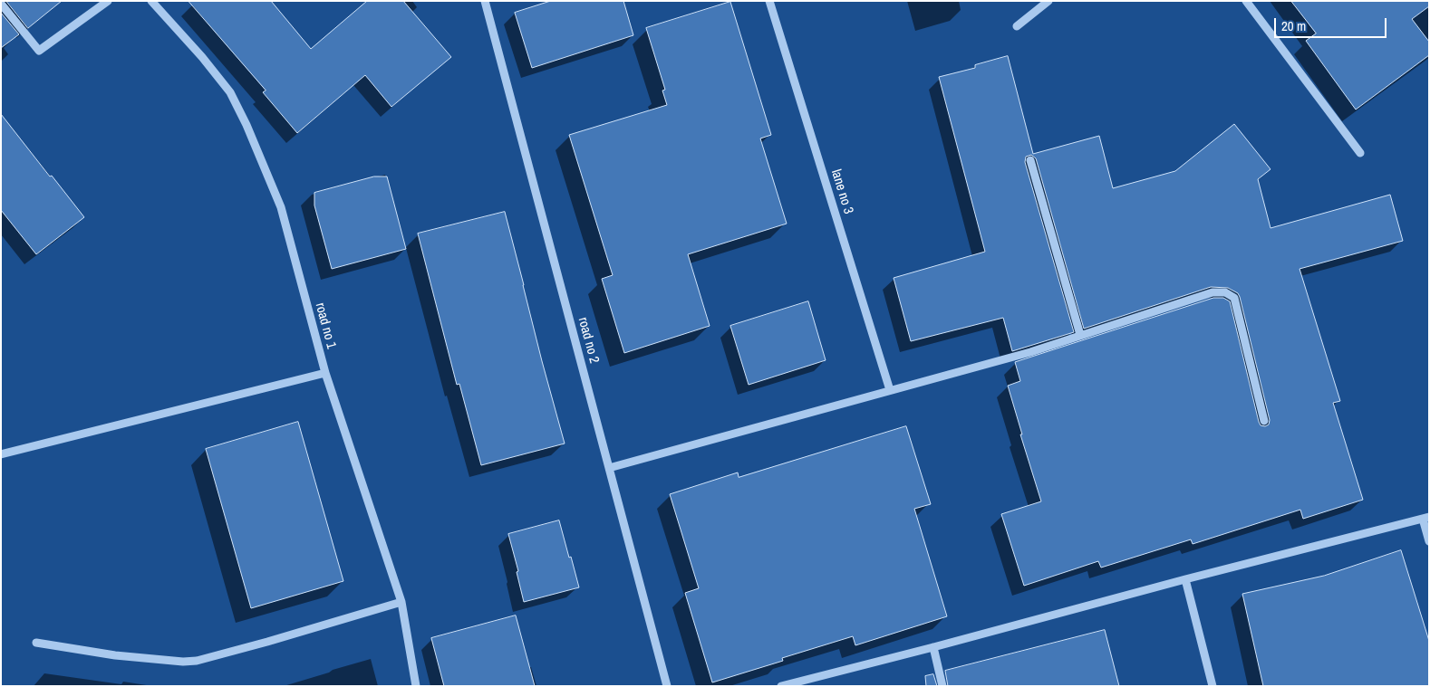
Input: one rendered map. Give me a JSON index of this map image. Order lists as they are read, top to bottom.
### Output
{
  "streets": {
    "street": ["lane no 3", "road no 1", "road no 2"]
  },
  "scale_bar": "20 m"
}
